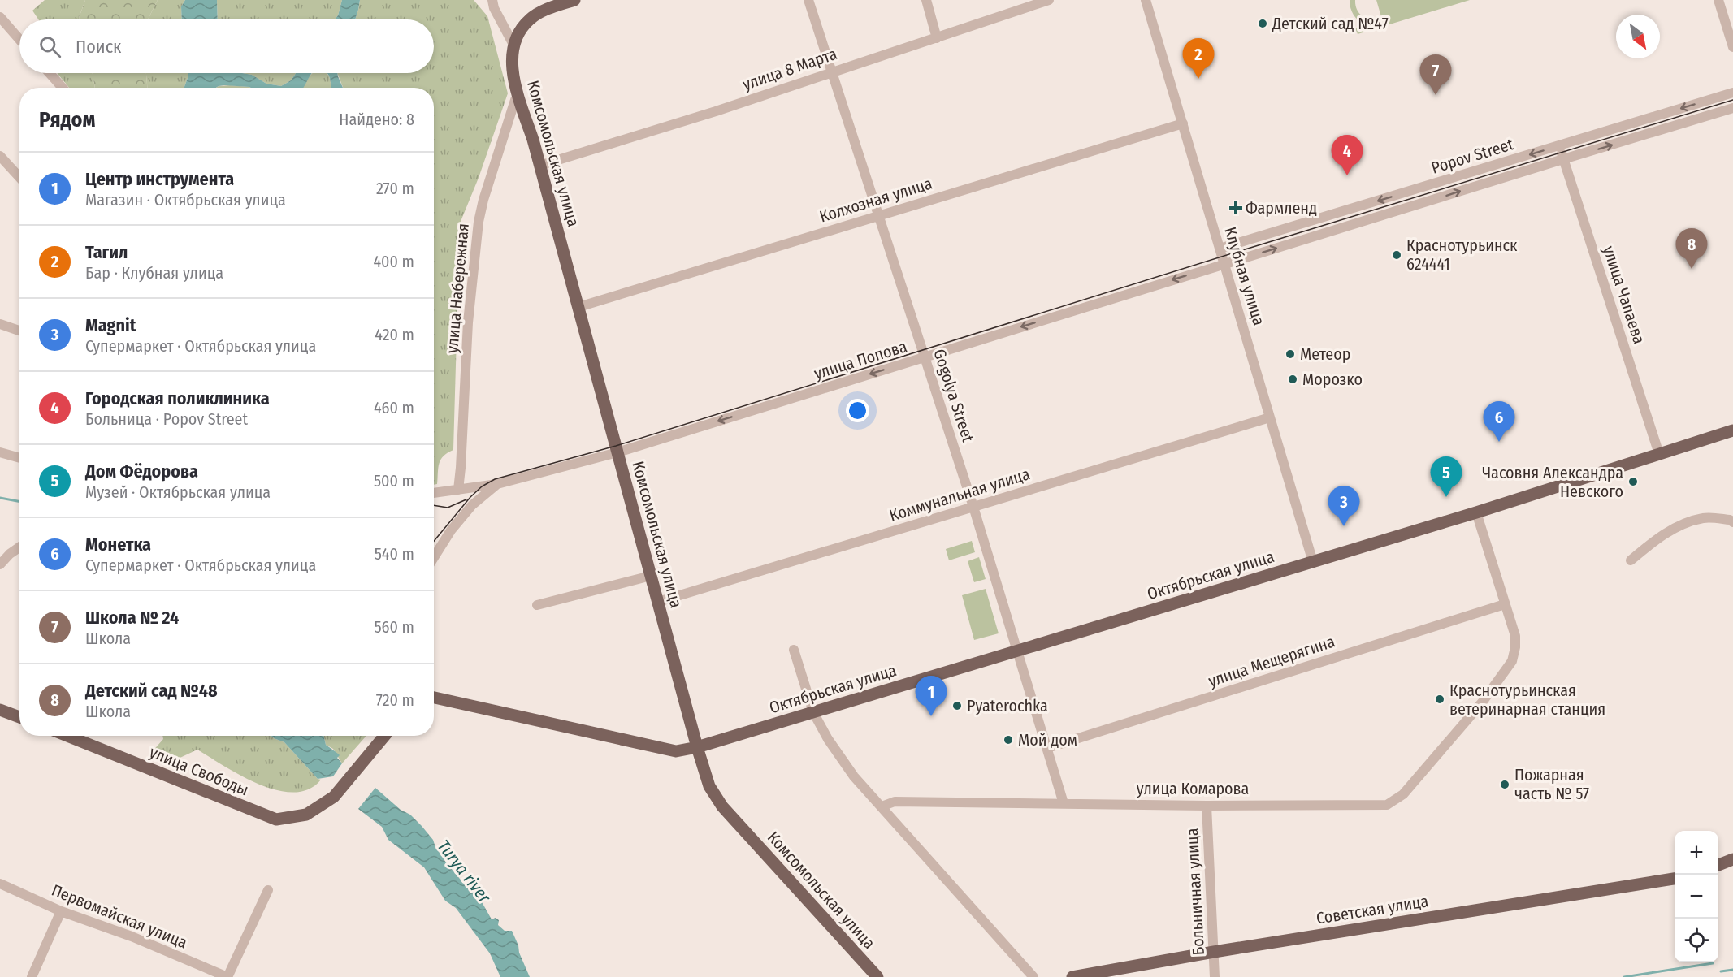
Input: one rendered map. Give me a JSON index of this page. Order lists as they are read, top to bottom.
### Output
{
  "streets": {
    "main road": [
      "Комсомольская улица",
      "Октябрьская улица",
      "улица Свободы",
      "Советская улица"
    ],
    "street": [
      "улица 8 Марта",
      "Popov Street",
      "Колхозная улица",
      "Клубная улица",
      "улица Набережная",
      "улица Чапаева",
      "улица Попова",
      "Gogolya Street",
      "Коммунальная улица",
      "улица Мещерягина",
      "улица Комарова",
      "Больничная улица",
      "Первомайская улица"
    ]
  },
  "crossings": [
    ["улица 8 Марта", "Комсомольская улица"],
    ["улица 8 Марта", "Gogolya Street"],
    ["Комсомольская улица", "Колхозная улица"],
    ["Комсомольская улица", "улица Набережная"],
    ["Комсомольская улица", "улица Попова"],
    ["Комсомольская улица", "Коммунальная улица"],
    ["Комсомольская улица", "Октябрьская улица"],
    ["Popov Street", "Клубная улица"],
    ["Popov Street", "улица Чапаева"],
    ["Popov Street", "улица Попова"],
    ["Колхозная улица", "Клубная улица"],
    ["Колхозная улица", "Gogolya Street"],
    ["Клубная улица", "улица Попова"],
    ["Клубная улица", "Коммунальная улица"],
    ["Клубная улица", "Октябрьская улица"],
    ["улица Набережная", "улица Попова"],
    ["улица Чапаева", "Октябрьская улица"],
    ["улица Попова", "Gogolya Street"],
    ["Gogolya Street", "Коммунальная улица"],
    ["Gogolya Street", "Октябрьская улица"],
    ["Gogolya Street", "улица Мещерягина"],
    ["Gogolya Street", "улица Комарова"],
    ["Октябрьская улица", "улица Комарова"],
    ["улица Мещерягина", "улица Комарова"],
    ["улица Комарова", "Больничная улица"],
    ["Больничная улица", "Советская улица"]
  ],
  "one_way": ["улица Попова"],
  "water": ["Turya river"],
  "places": {
    "other": [
      "Детский сад №47",
      "Краснотурьинск 624441",
      "Метеор",
      "Морозко",
      "Часовня Александра Невского",
      "Краснотурьинская ветеринарная станция",
      "Pyaterochka",
      "Мой дом",
      "Пожарная часть № 57"
    ],
    "health": ["Фармленд"]
  },
  "north": "bottom right",
  "page": {
    "search": "Поиск",
    "pins": [
      "2",
      "7",
      "4",
      "8",
      "6",
      "5",
      "3",
      "1"
    ],
    "heading": ["Рядом", "Найдено: 8"],
    "list": [
      {
        "mark": "1",
        "name": "Центр инструмента",
        "note": "Магазин · Октябрьская улица",
        "value": "270 m"
      },
      {
        "mark": "2",
        "name": "Тагил",
        "note": "Бар · Клубная улица",
        "value": "400 m"
      },
      {
        "mark": "3",
        "name": "Magnit",
        "note": "Супермаркет · Октябрьская улица",
        "value": "420 m"
      },
      {
        "mark": "4",
        "name": "Городская поликлиника",
        "note": "Больница · Popov Street",
        "value": "460 m"
      },
      {
        "mark": "5",
        "name": "Дом Фёдорова",
        "note": "Музей · Октябрьская улица",
        "value": "500 m"
      },
      {
        "mark": "6",
        "name": "Монетка",
        "note": "Супермаркет · Октябрьская улица",
        "value": "540 m"
      },
      {
        "mark": "7",
        "name": "Школа № 24",
        "note": "Школа",
        "value": "560 m"
      },
      {
        "mark": "8",
        "name": "Детский сад №48",
        "note": "Школа",
        "value": "720 m"
      }
    ],
    "map_buttons": ["+", "−"]
  }
}
